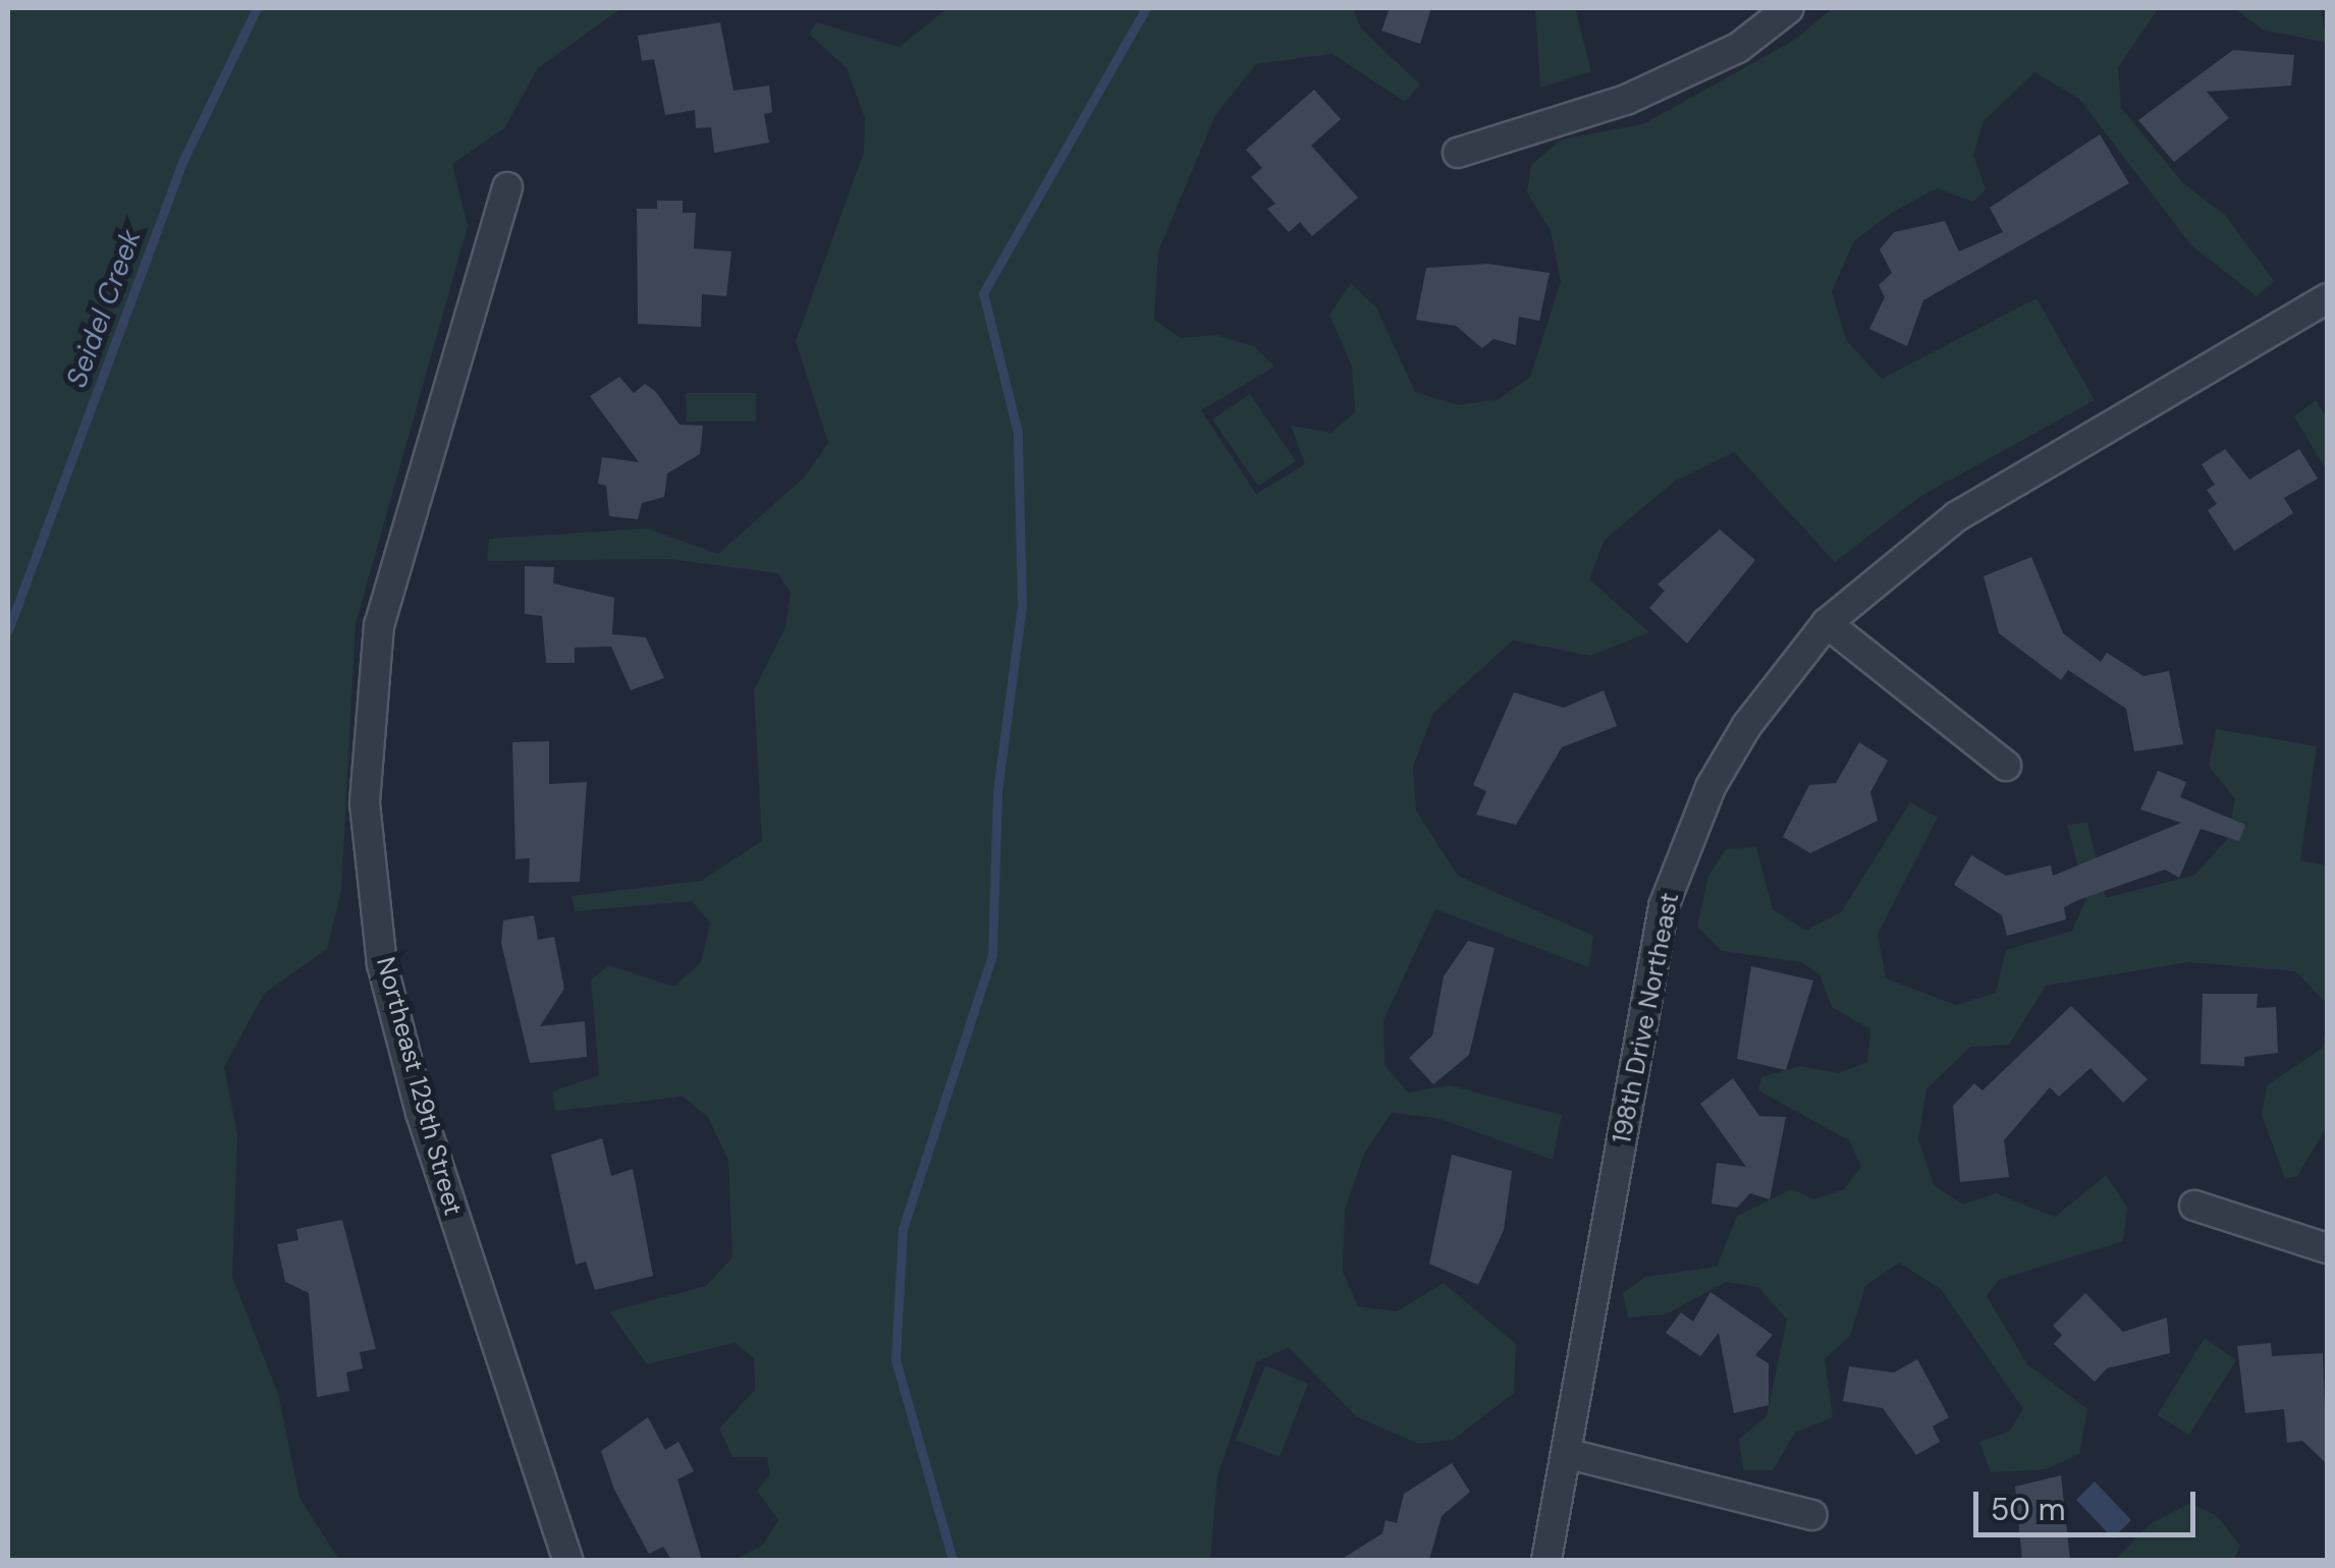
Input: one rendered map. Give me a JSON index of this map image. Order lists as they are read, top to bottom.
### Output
{
  "streets": {
    "street": ["198th Drive Northeast", "Northeast 129th Street"]
  },
  "water": ["Seidel Creek"],
  "scale_bar": "50 m"
}
